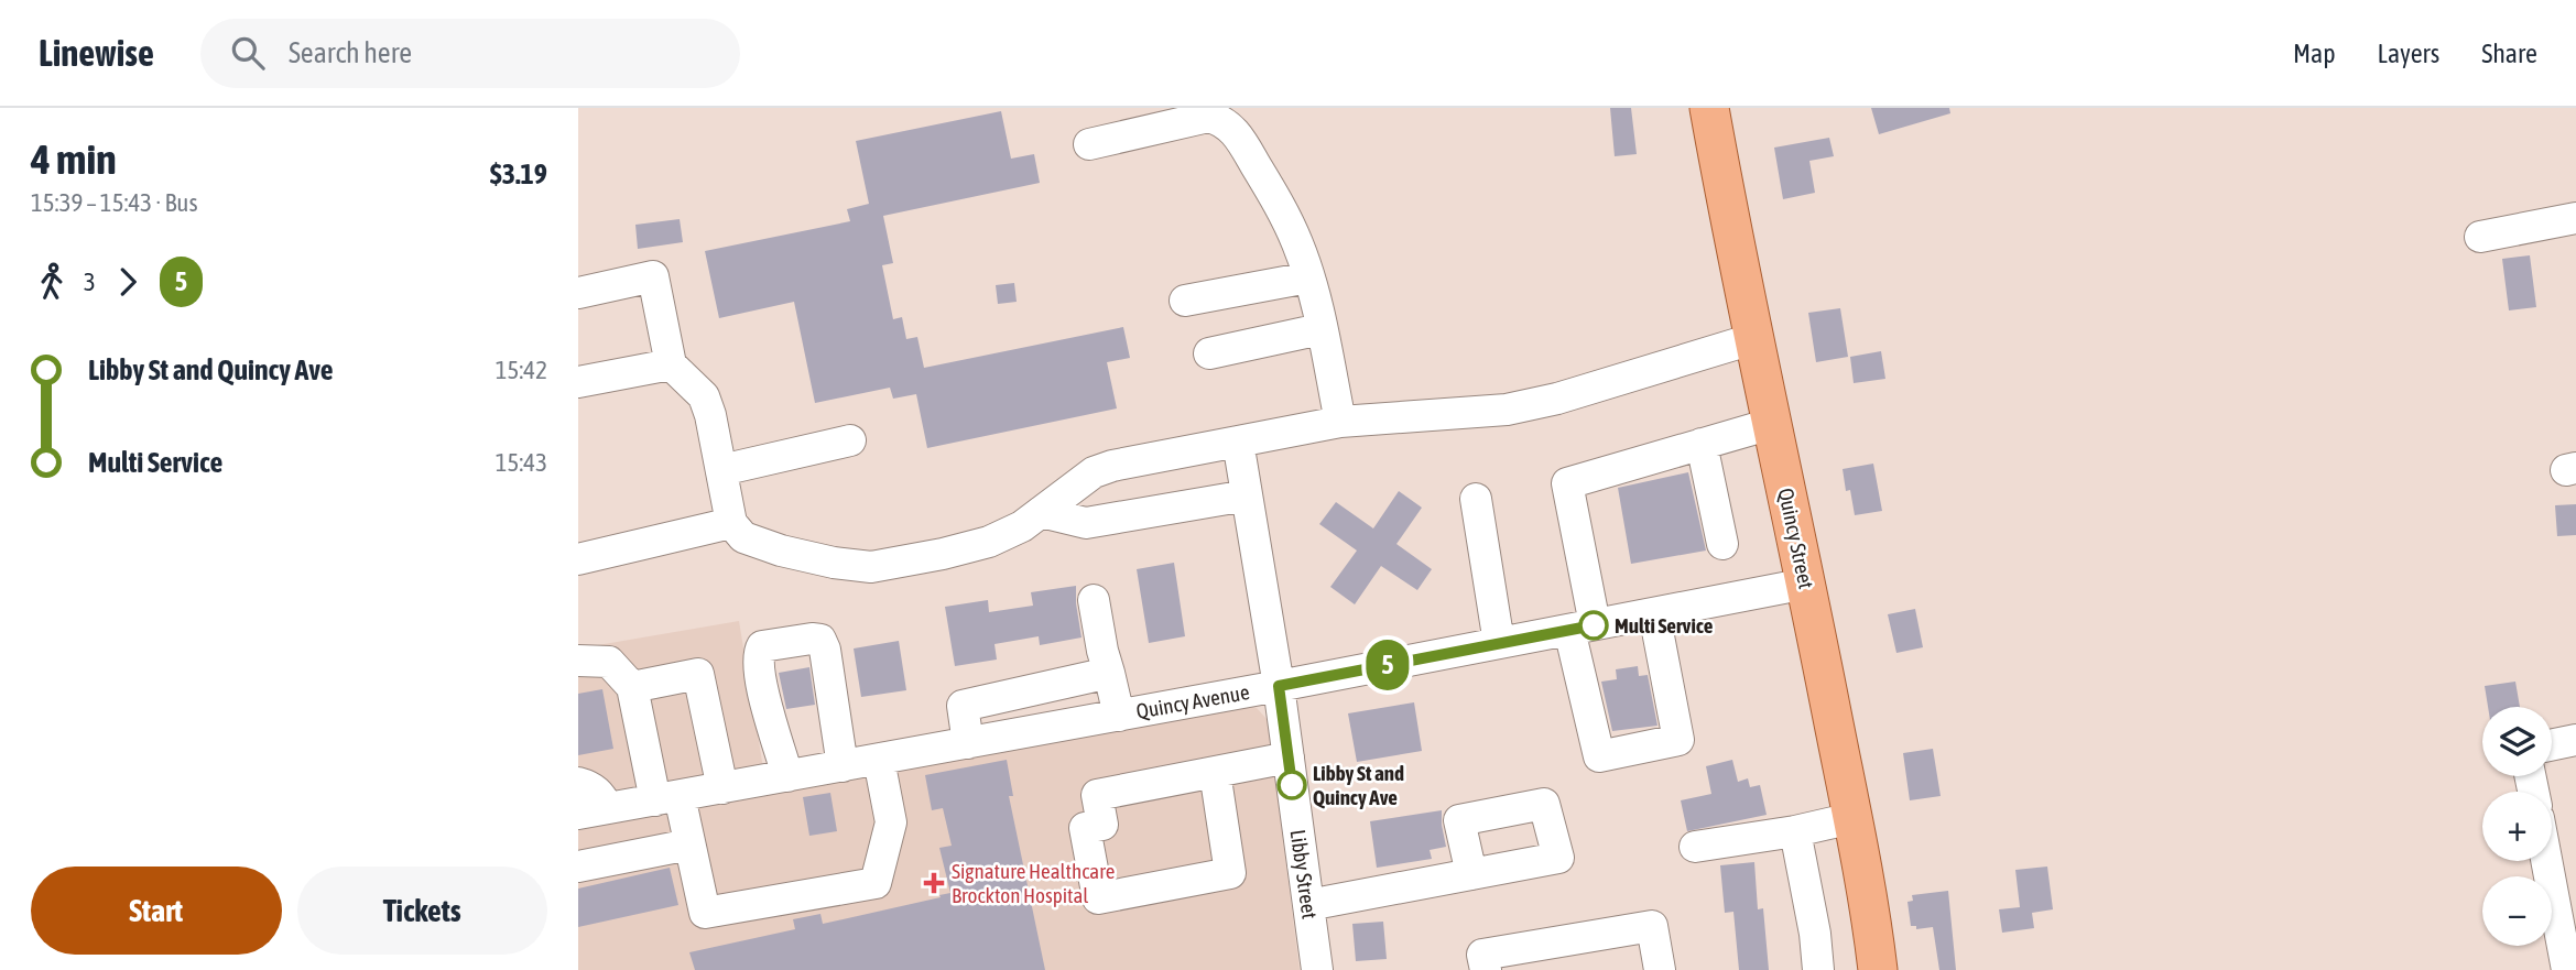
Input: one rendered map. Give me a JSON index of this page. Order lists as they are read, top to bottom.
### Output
{
  "streets": {
    "main road": ["Quincy Street"],
    "street": ["Quincy Avenue", "Libby Street"]
  },
  "crossings": [
    ["Quincy Street", "Quincy Avenue"],
    ["Quincy Avenue", "Libby Street"]
  ],
  "places": {
    "other": ["Multi Service", "Libby St and Quincy Ave"],
    "health": ["Signature Healthcare Brockton Hospital"]
  },
  "lines": ["bus line 5"],
  "page": {
    "header": "Linewise",
    "search": "Search here",
    "nav": ["Map", "Layers", "Share"],
    "heading": ["4 min", "15:39 – 15:43 · Bus", "$3.19"],
    "on_map": "5",
    "legs": ["3", "5"],
    "list": [
      {
        "name": "Libby St and Quincy Ave",
        "value": "15:42"
      },
      {
        "name": "Multi Service",
        "value": "15:43"
      }
    ],
    "map_buttons": ["+", "−"],
    "buttons": ["Start", "Tickets"]
  }
}
